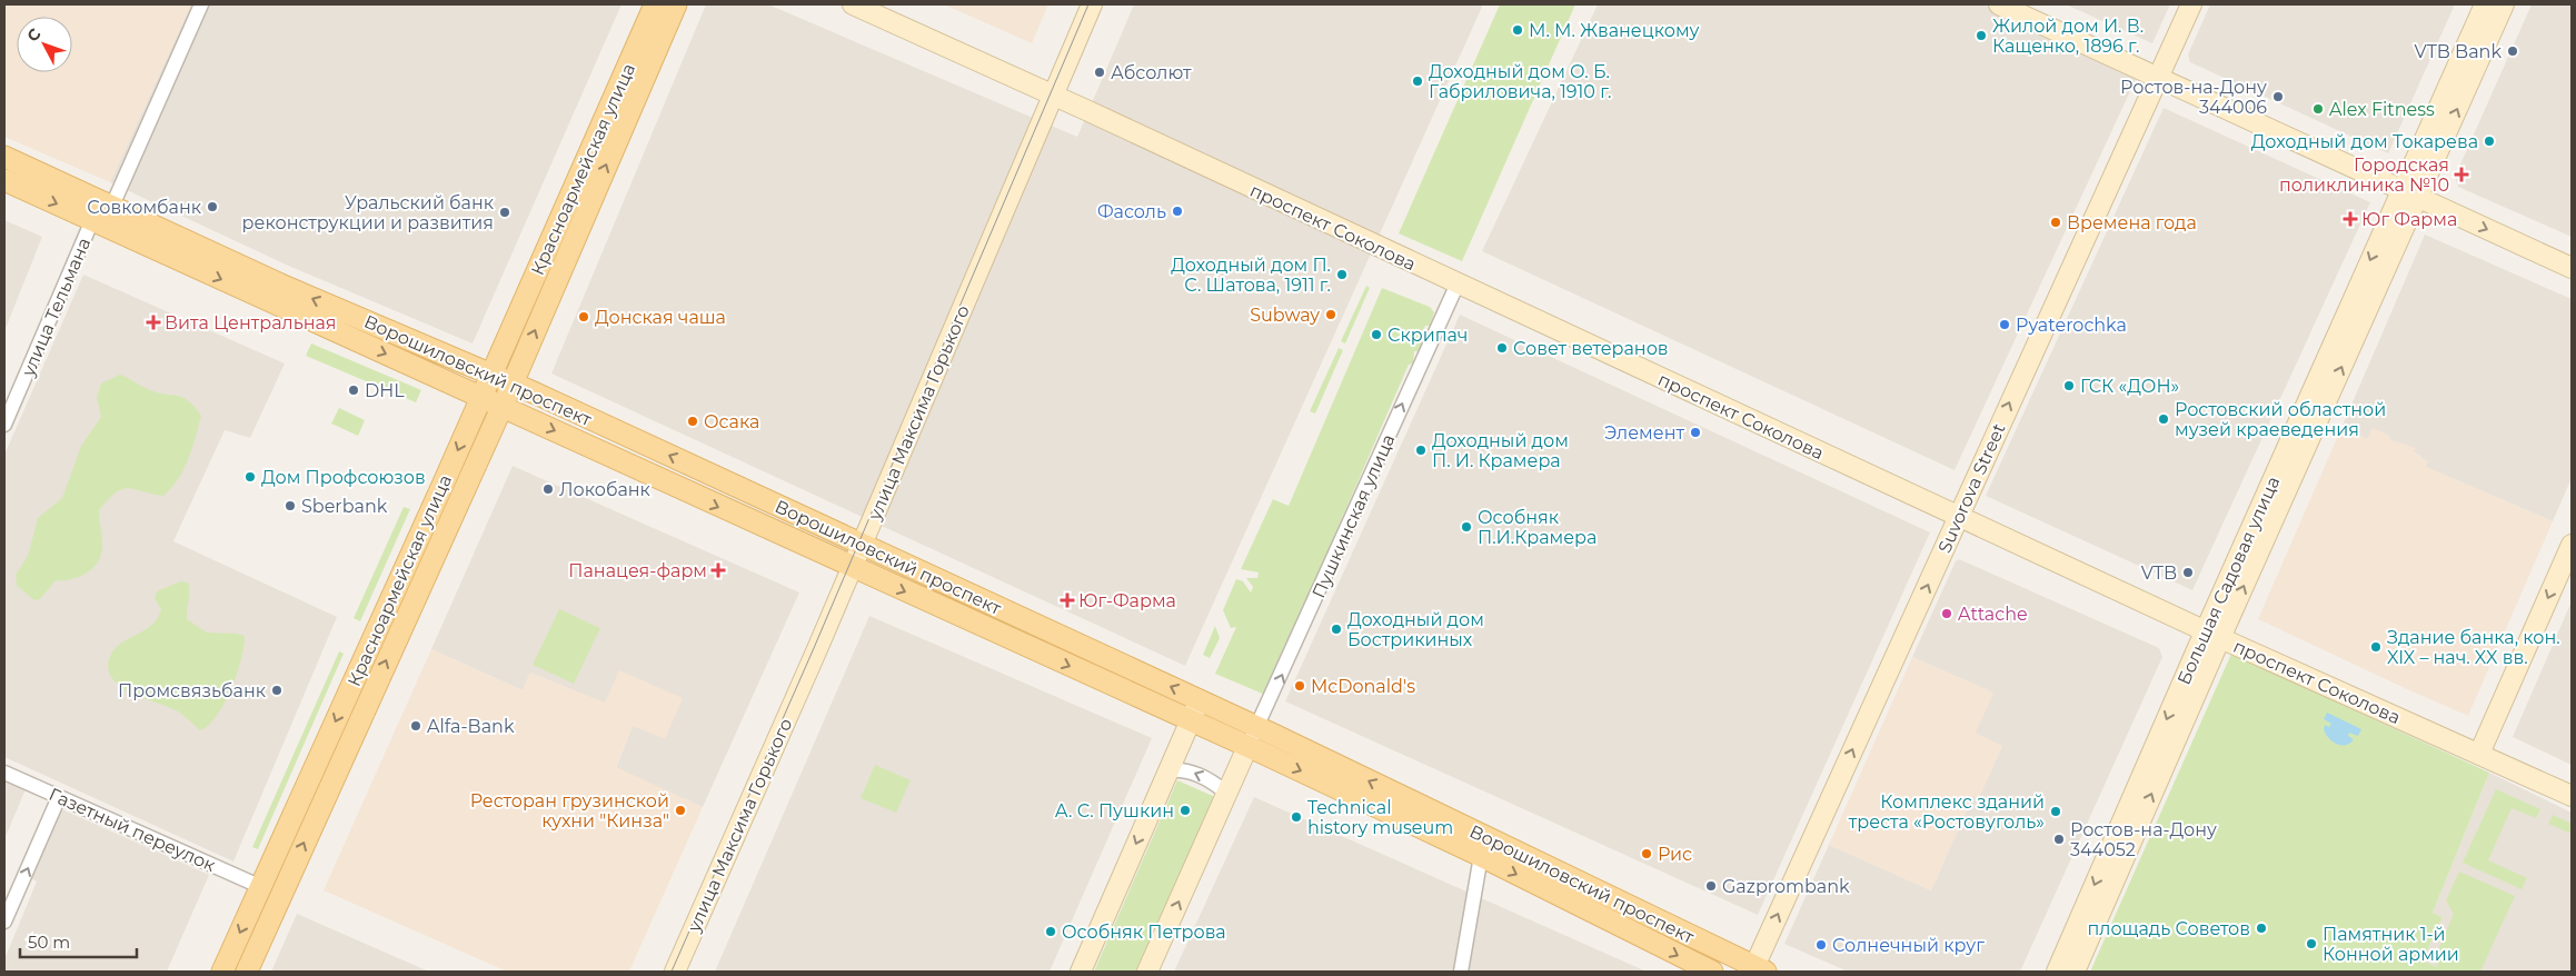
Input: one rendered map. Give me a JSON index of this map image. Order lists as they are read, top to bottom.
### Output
{
  "streets": {
    "main road": [
      "Красноармейская улица",
      "проспект Соколова",
      "Ворошиловский проспект",
      "улица Максима Горького",
      "Suvorova Street",
      "Большая Садовая улица"
    ],
    "street": ["улица Тельмана", "Пушкинская улица", "Газетный переулок"]
  },
  "crossings": [
    ["Красноармейская улица", "Ворошиловский проспект"],
    ["Красноармейская улица", "Газетный переулок"],
    ["проспект Соколова", "улица Максима Горького"],
    ["проспект Соколова", "Suvorova Street"],
    ["проспект Соколова", "Пушкинская улица"],
    ["проспект Соколова", "Большая Садовая улица"],
    ["улица Тельмана", "Ворошиловский проспект"],
    ["Ворошиловский проспект", "улица Максима Горького"],
    ["Ворошиловский проспект", "Suvorova Street"],
    ["Ворошиловский проспект", "Пушкинская улица"]
  ],
  "one_way": ["Suvorova Street", "Пушкинская улица"],
  "places": {
    "other": [
      "М. М. Жванецкому",
      "Жилой дом И. В. Кащенко, 1896 г.",
      "VTB Bank",
      "Абсолют",
      "Доходный дом О. Б. Габриловича, 1910 г.",
      "Ростов-на-Дону 344006",
      "Alex Fitness",
      "Доходный дом Токарева",
      "Совкомбанк",
      "Фасоль",
      "Уральский банк реконструкции и развития",
      "Времена года",
      "Доходный дом П. С. Шатова, 1911 г.",
      "Subway",
      "Донская чаша",
      "Pyaterochka",
      "Скрипач",
      "Совет ветеранов",
      "ГСК «ДОН»",
      "DHL",
      "Ростовский областной музей краеведения",
      "Осака",
      "Элемент",
      "Доходный дом П. И. Крамера",
      "Дом Профсоюзов",
      "Локобанк",
      "Sberbank",
      "Особняк П.И.Крамера",
      "VTB",
      "Attache",
      "Доходный дом Бострикиных",
      "Здание банка, кон. XIX – нач. XX вв.",
      "McDonald's",
      "Промсвязьбанк",
      "Alfa-Bank",
      "Ресторан грузинской кухни \"Кинза\"",
      "А. С. Пушкин",
      "Комплекс зданий треста «Ростовуголь»",
      "Technical history museum",
      "Ростов-на-Дону 344052",
      "Рис",
      "Gazprombank",
      "площадь Советов",
      "Особняк Петрова",
      "Памятник 1-й Конной армии",
      "Солнечный круг"
    ],
    "health": [
      "Городская поликлиника №10",
      "Юг Фарма",
      "Вита Центральная",
      "Панацея-фарм",
      "Юг-Фарма"
    ]
  },
  "scale_bar": "50 m",
  "north": "top left"
}
